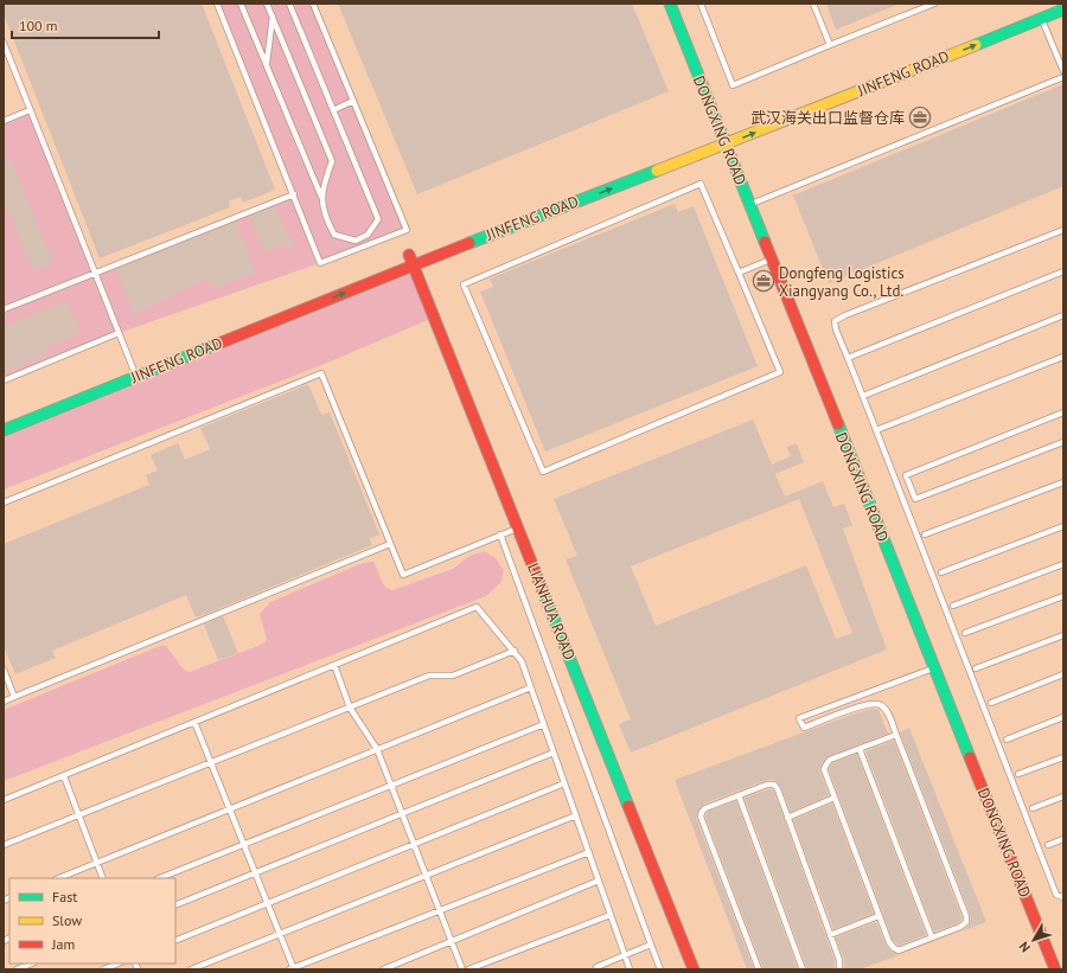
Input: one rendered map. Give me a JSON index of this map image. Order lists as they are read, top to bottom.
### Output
{
  "streets": {
    "street": ["JINFENG ROAD", "DONGXING ROAD", "LIANHUA ROAD"]
  },
  "crossings": [
    ["JINFENG ROAD", "DONGXING ROAD"],
    ["JINFENG ROAD", "LIANHUA ROAD"]
  ],
  "places": {
    "office": ["武汉海关出口监督仓库", "Dongfeng Logistics Xiangyang Co., Ltd."]
  },
  "legend": ["Fast", "Slow", "Jam"],
  "scale_bar": "100 m",
  "north": "bottom left"
}
